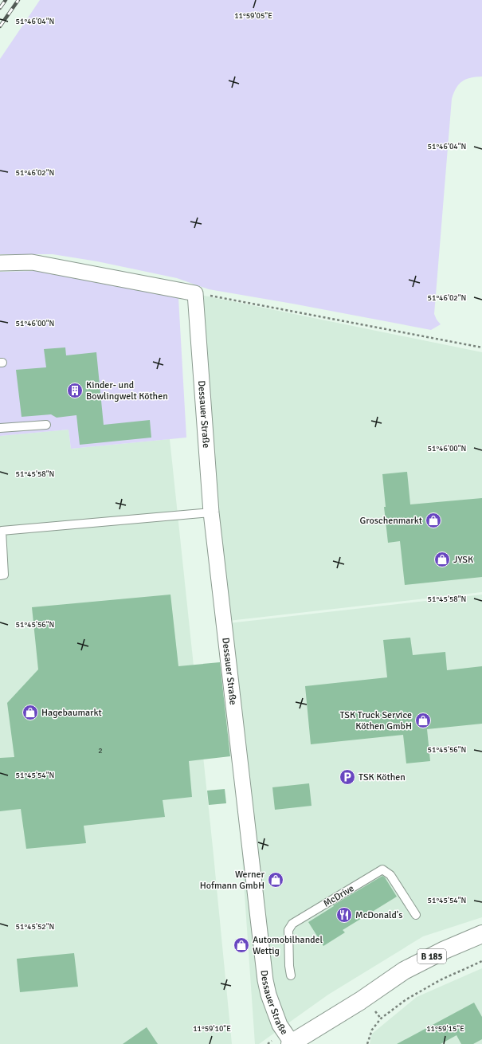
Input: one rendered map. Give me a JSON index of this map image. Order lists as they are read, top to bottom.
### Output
{
  "streets": {
    "main road": ["Dessauer Straße", "B 185"],
    "lane": ["McDrive"]
  },
  "places": {
    "building": ["Kinder- und Bowlingwelt Köthen"],
    "shop": [
      "Groschenmarkt",
      "JYSK",
      "Hagebaumarkt",
      "TSK Truck Service Köthen GmbH",
      "Werner Hofmann GmbH",
      "Automobilhandel Wettig"
    ],
    "parking": ["TSK Köthen"],
    "restaurant": ["McDonald's"]
  },
  "house_numbers": ["2"],
  "coordinates": [
    "11°59'05\"E",
    "51°46'04\"N",
    "51°46'02\"N",
    "51°46'00\"N",
    "51°45'58\"N",
    "51°45'56\"N",
    "51°45'54\"N",
    "51°45'52\"N",
    "11°59'10\"E",
    "11°59'15\"E"
  ]
}
